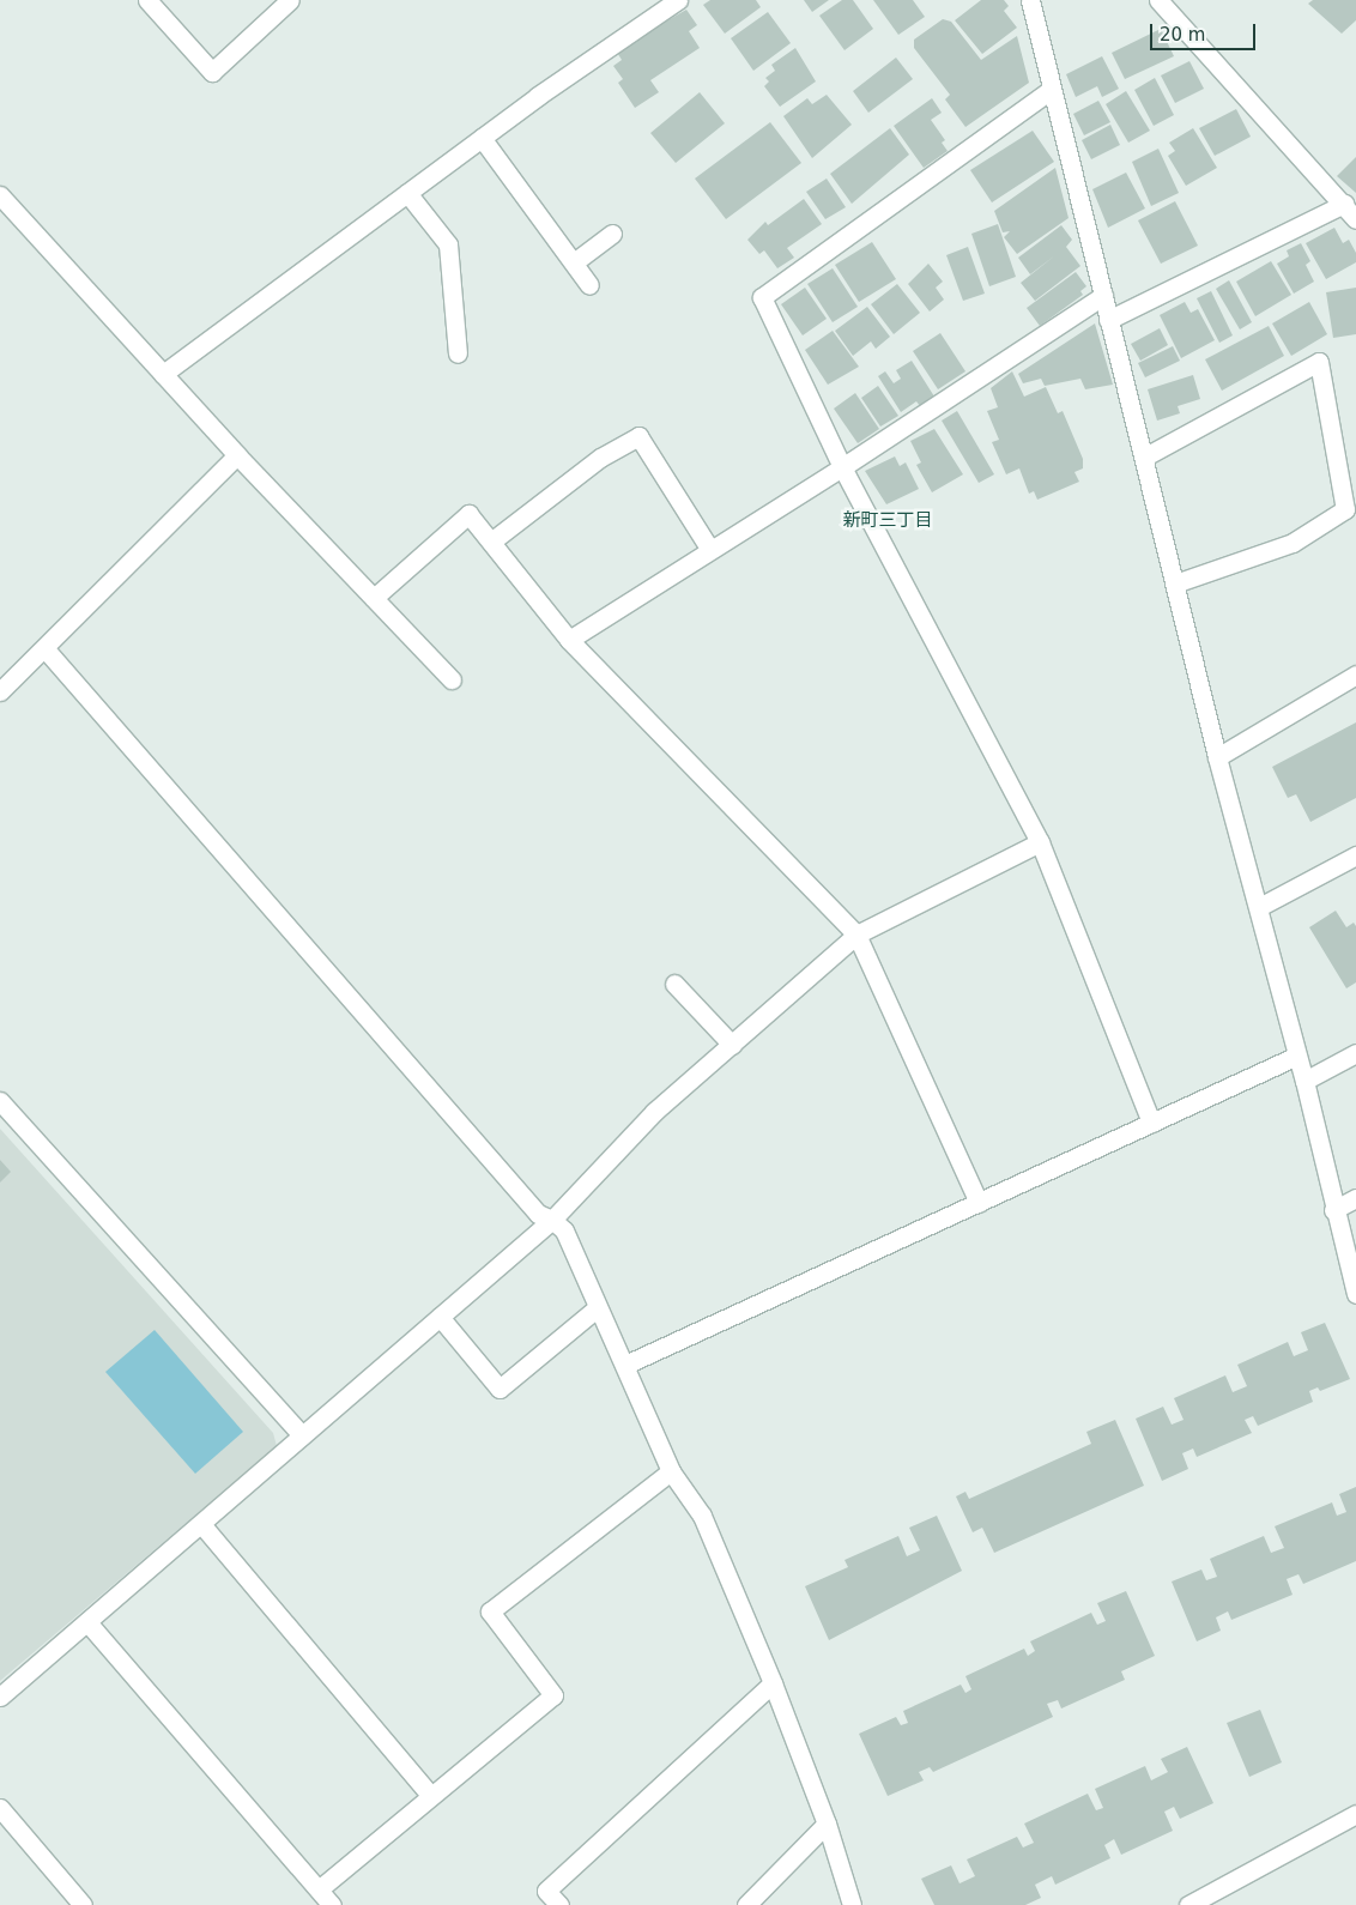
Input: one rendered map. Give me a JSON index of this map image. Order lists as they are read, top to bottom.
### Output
{
  "districts": ["新町三丁目"],
  "scale_bar": "20 m"
}
